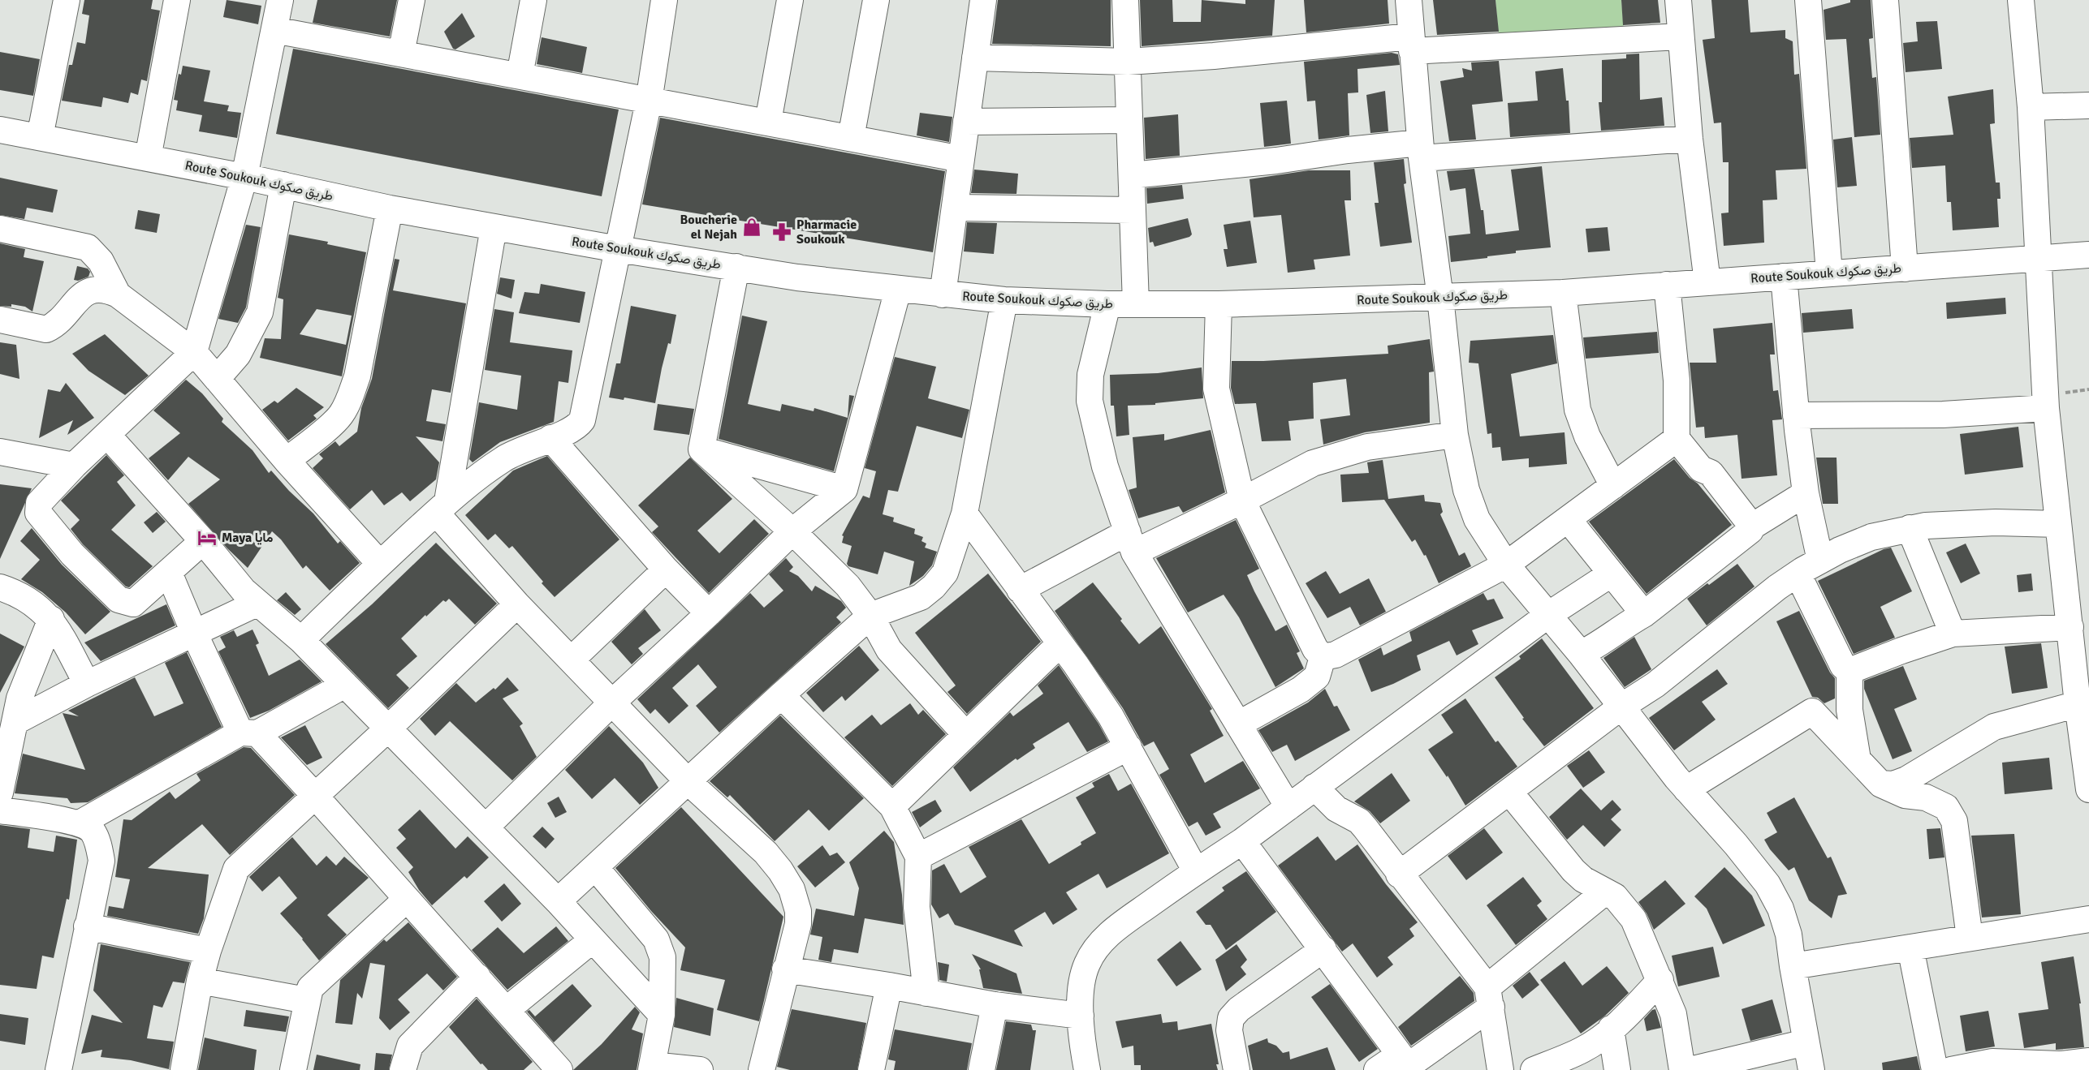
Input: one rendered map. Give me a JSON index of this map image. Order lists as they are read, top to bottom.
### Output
{
  "streets": {
    "street": ["Route Soukouk طريق صكوك"]
  },
  "places": {
    "shop": ["Boucherie el Nejah"],
    "pharmacy": ["Pharmacie Soukouk"],
    "hotel": ["Maya مايا"]
  }
}
